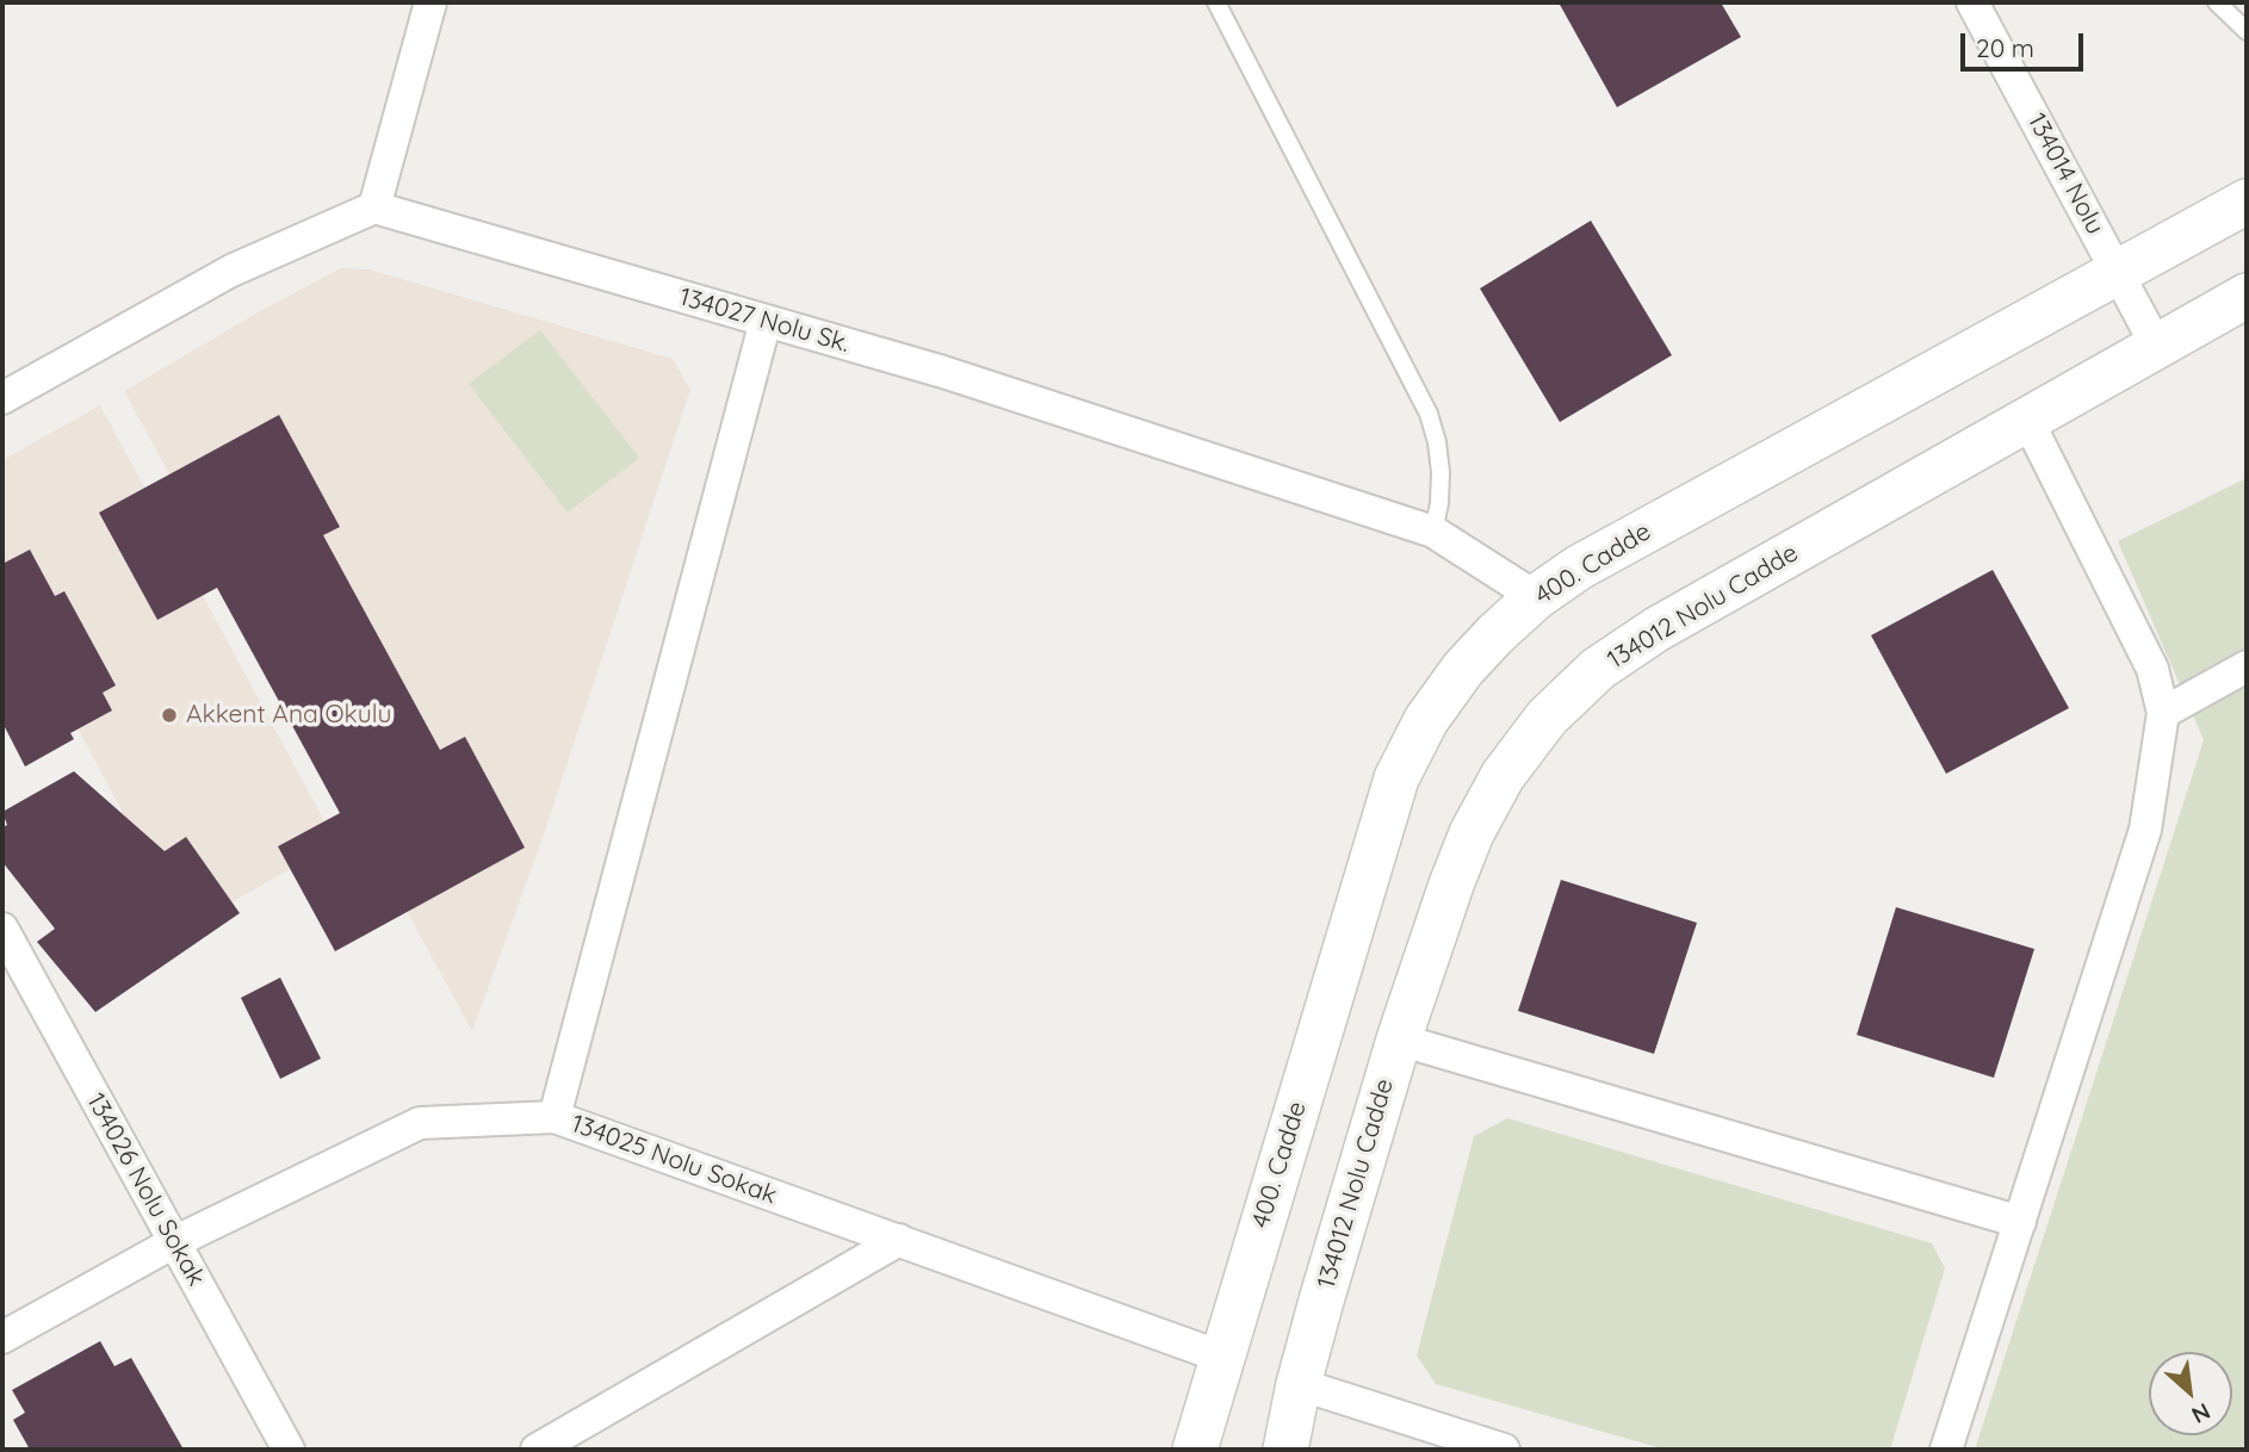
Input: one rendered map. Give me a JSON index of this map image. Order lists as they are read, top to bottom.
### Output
{
  "streets": {
    "main road": ["400. Cadde", "134012 Nolu Cadde"],
    "street": [
      "134014 Nolu",
      "134027 Nolu Sk.",
      "134025 Nolu Sokak",
      "134026 Nolu Sokak"
    ]
  },
  "crossings": [
    ["134014 Nolu", "400. Cadde"],
    ["134014 Nolu", "134012 Nolu Cadde"],
    ["134027 Nolu Sk.", "400. Cadde"],
    ["400. Cadde", "134025 Nolu Sokak"],
    ["134025 Nolu Sokak", "134026 Nolu Sokak"]
  ],
  "places": ["Akkent Ana Okulu"],
  "scale_bar": "20 m",
  "north": "bottom right"
}
